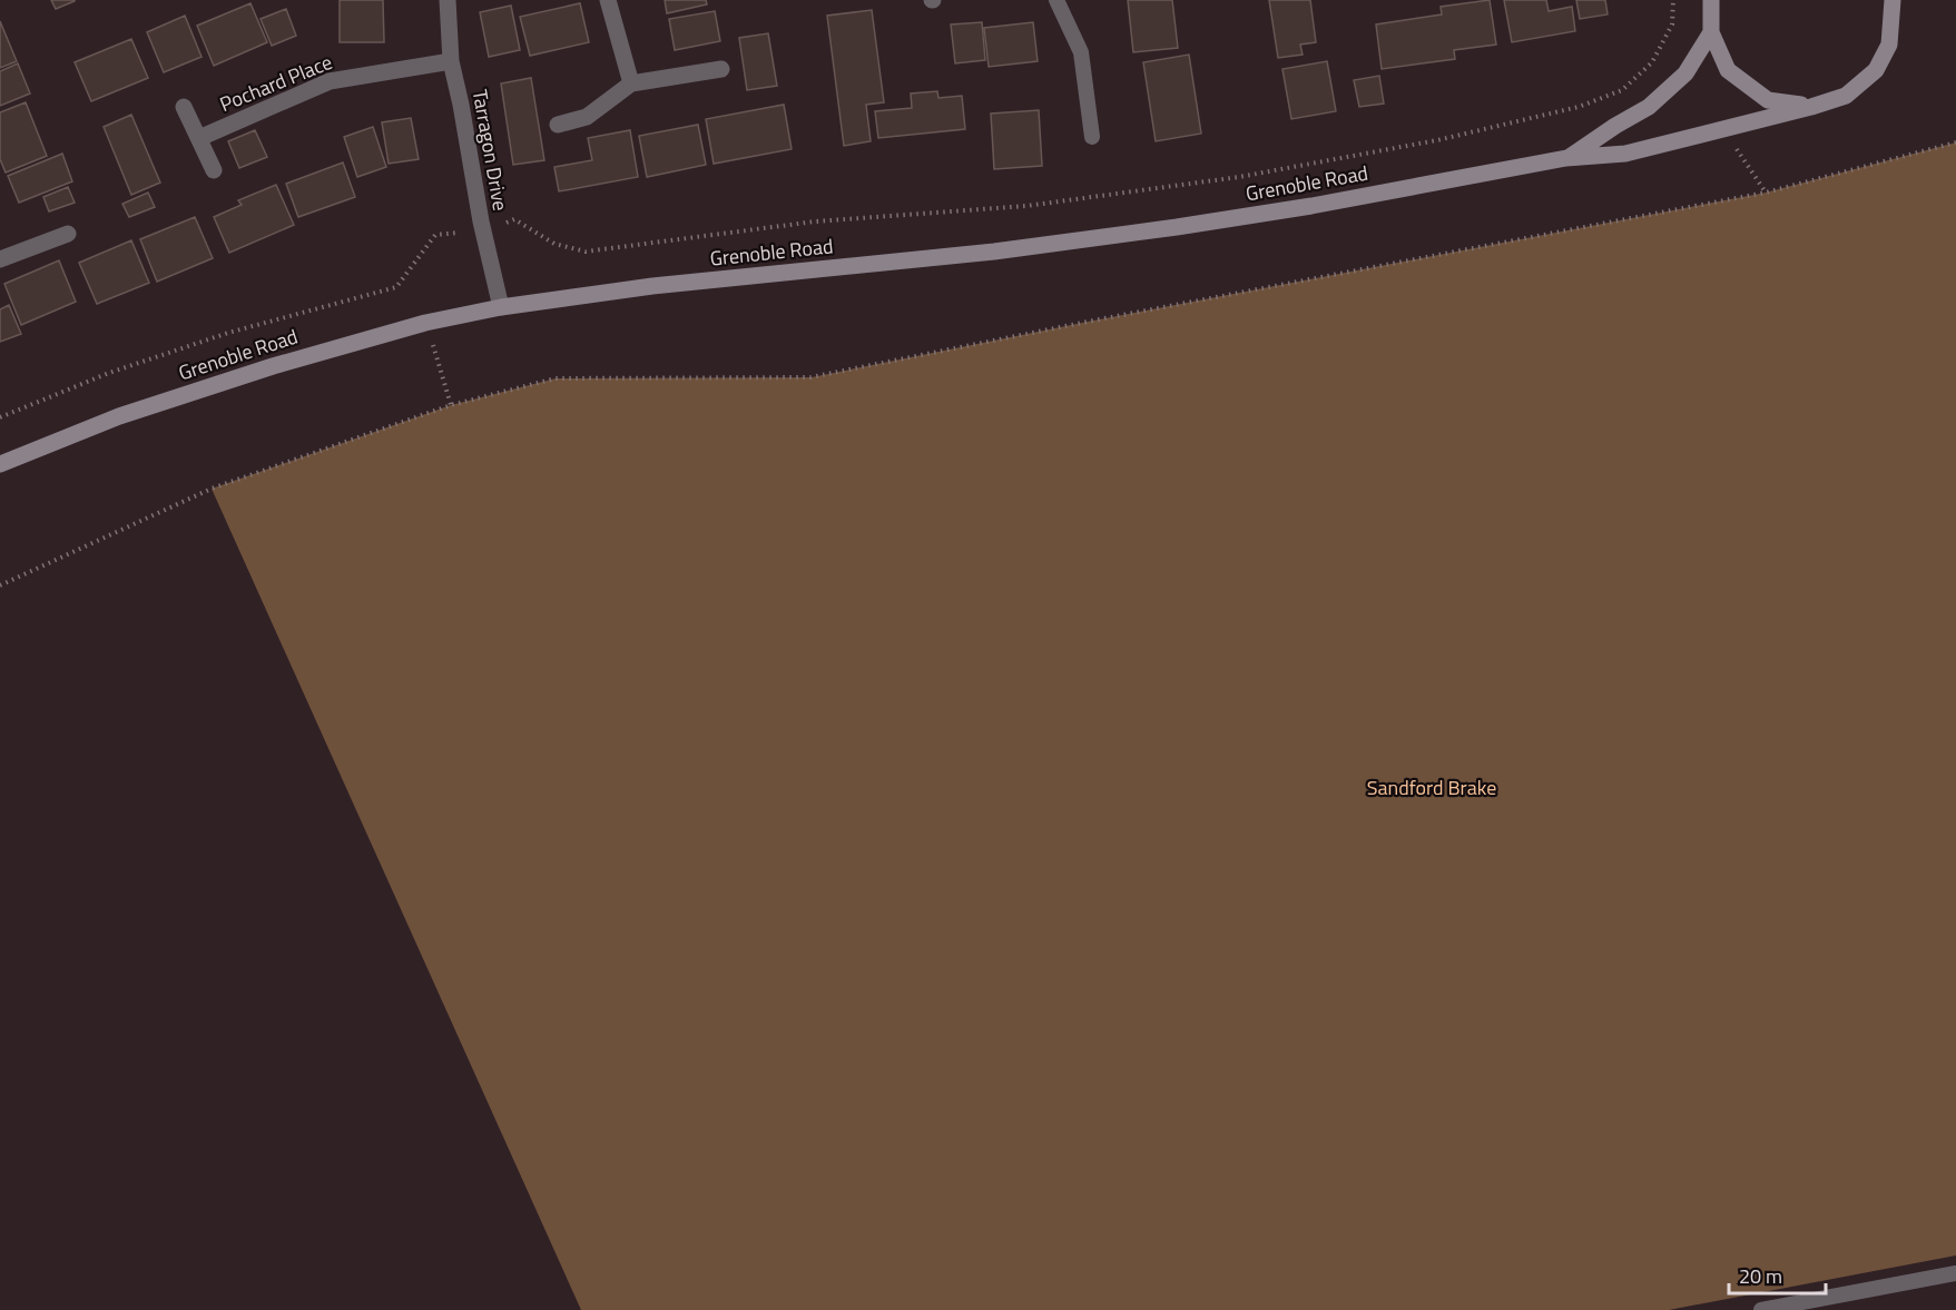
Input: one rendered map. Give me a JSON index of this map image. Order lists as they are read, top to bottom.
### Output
{
  "streets": {
    "street": ["Pochard Place", "Tarragon Drive", "Grenoble Road"]
  },
  "crossings": [
    ["Pochard Place", "Tarragon Drive"],
    ["Tarragon Drive", "Grenoble Road"]
  ],
  "parks": ["Sandford Brake"],
  "scale_bar": "20 m"
}
